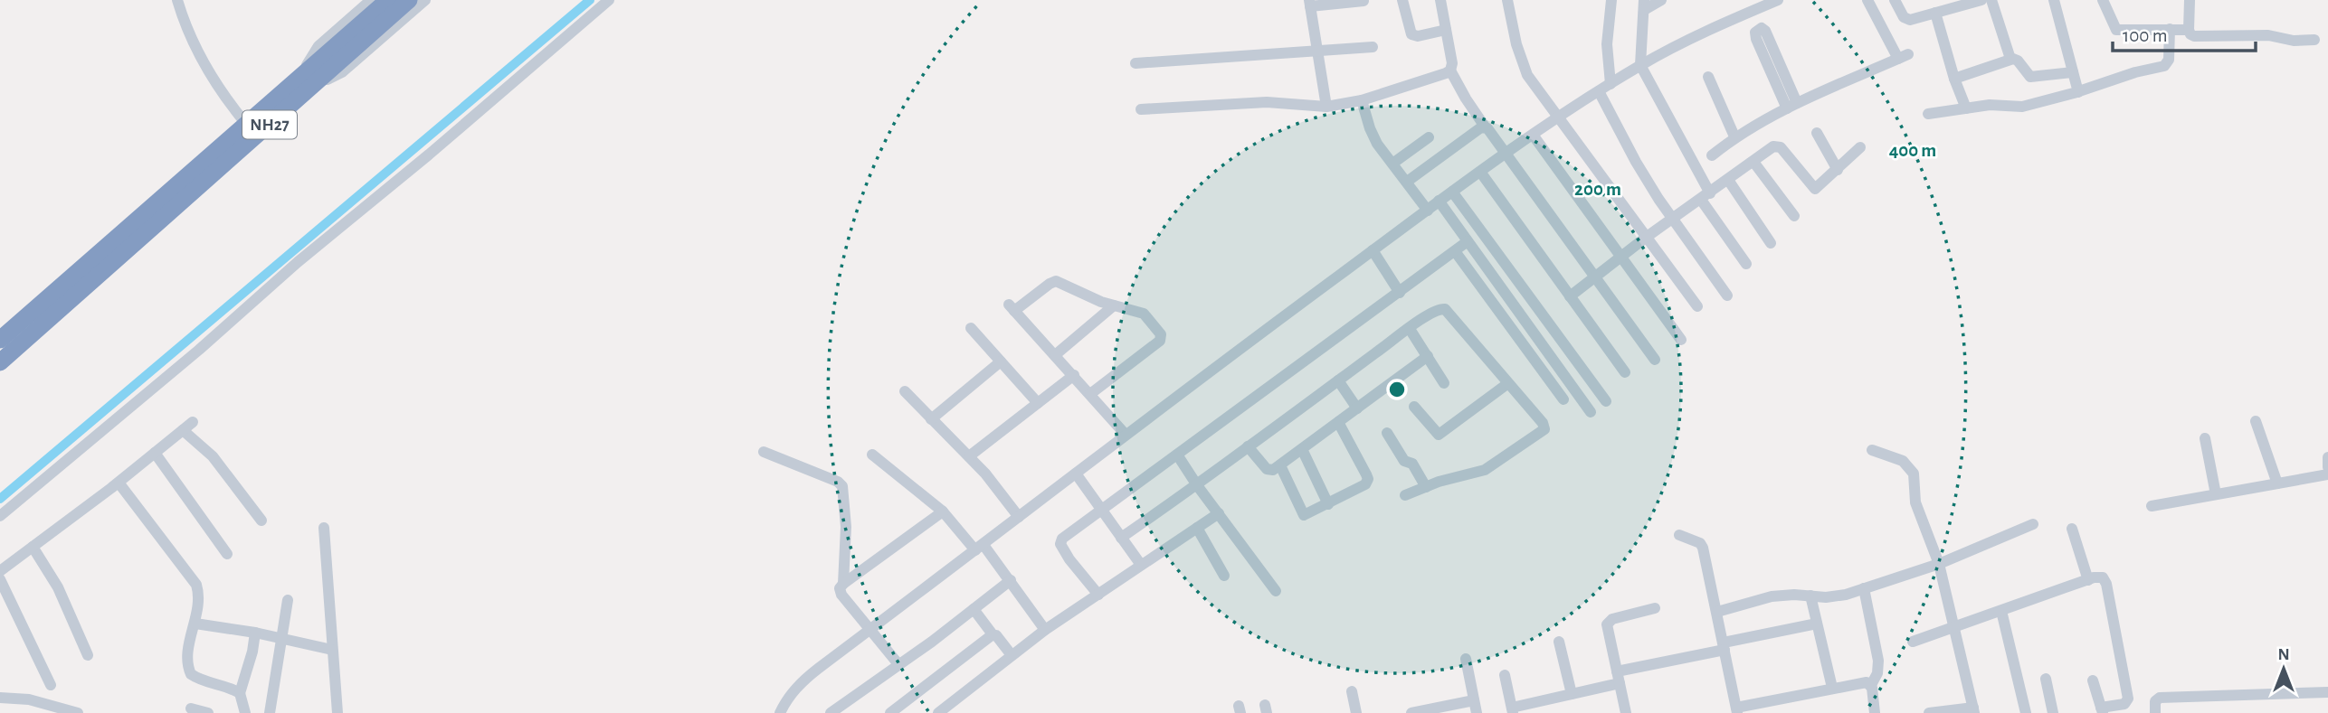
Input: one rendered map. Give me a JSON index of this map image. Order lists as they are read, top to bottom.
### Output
{
  "streets": {
    "highway": ["NH27"]
  },
  "scale_bar": "100 m",
  "north": "top",
  "rings": ["400 m", "200 m"]
}
